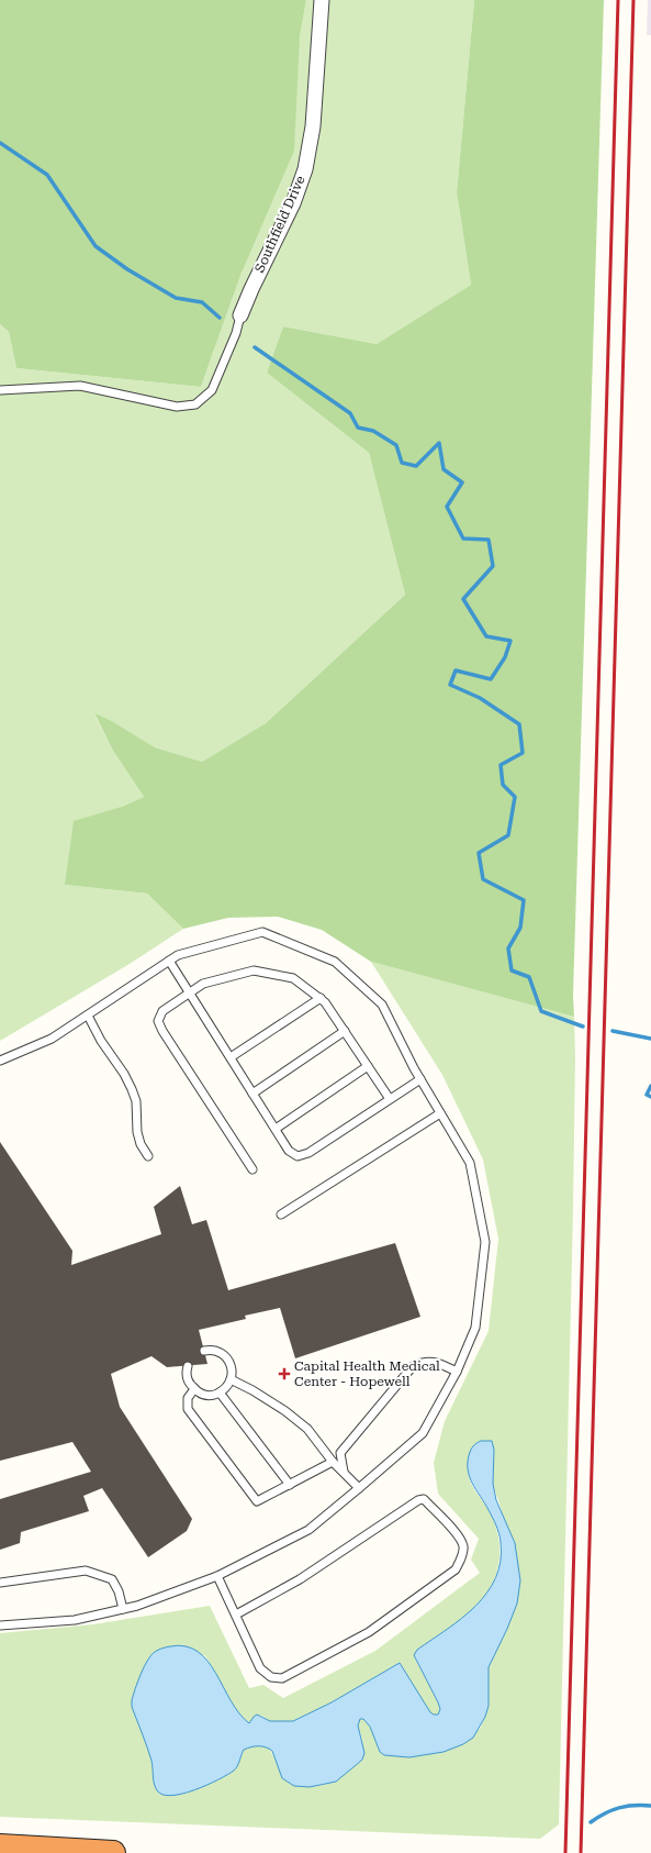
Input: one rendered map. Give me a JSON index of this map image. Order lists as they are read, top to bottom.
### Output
{
  "streets": {
    "street": ["Southfield Drive"]
  },
  "places": {
    "health": ["Capital Health Medical Center - Hopewell"]
  }
}
